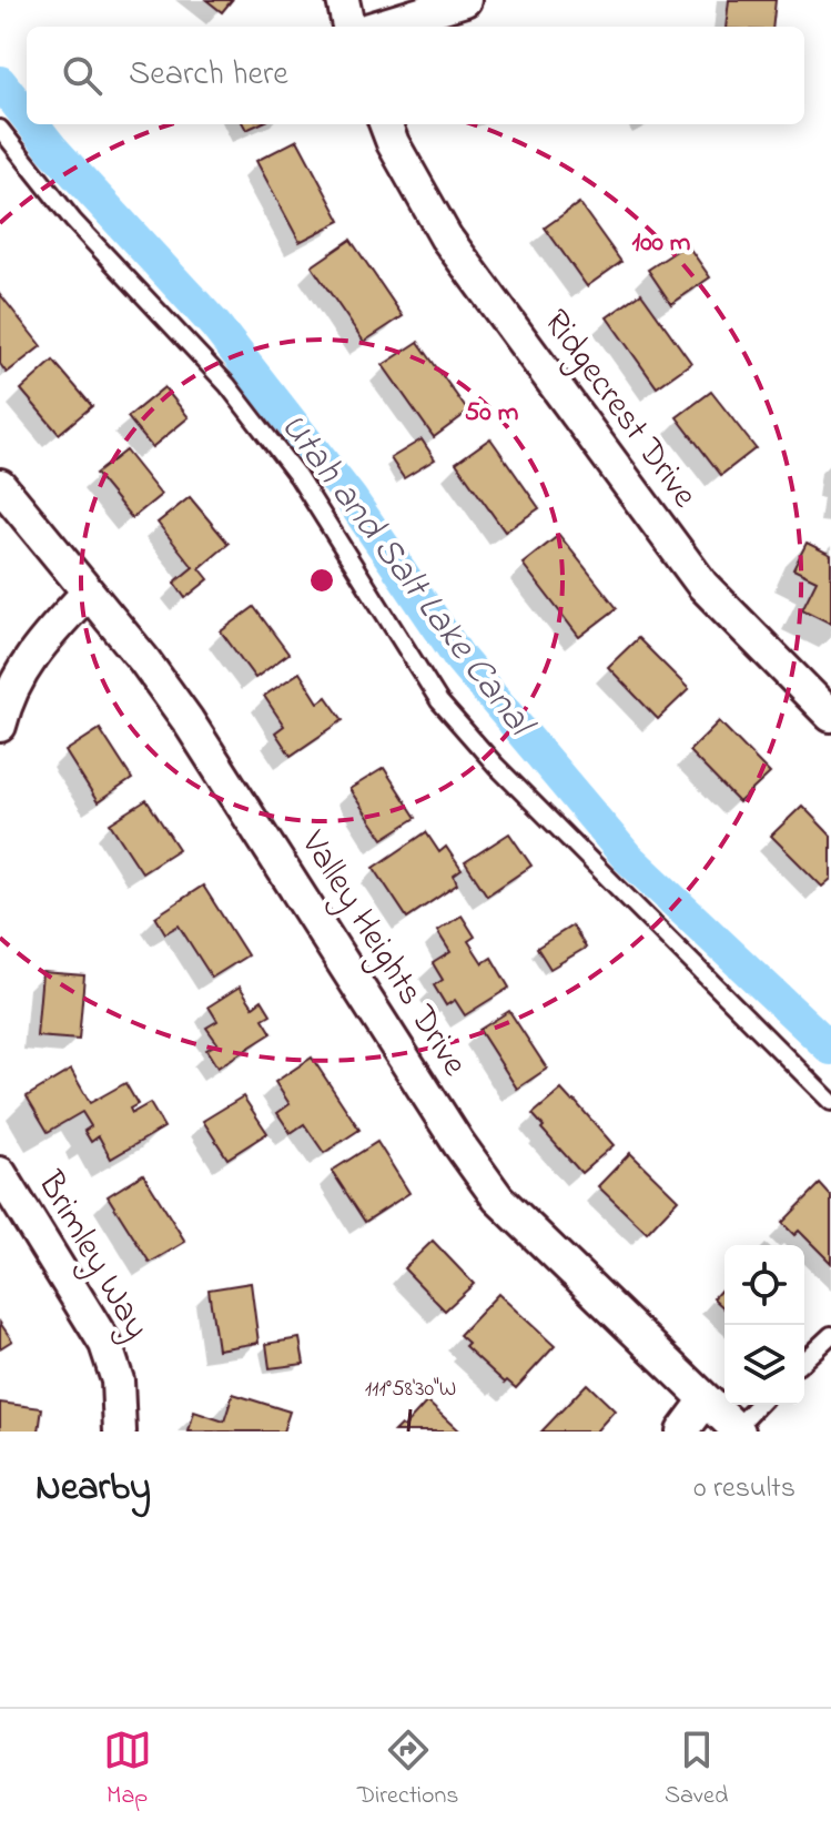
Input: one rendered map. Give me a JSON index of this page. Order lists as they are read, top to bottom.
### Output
{
  "streets": {
    "street": ["Ridgecrest Drive", "Valley Heights Drive", "Brimley Way"]
  },
  "water": ["Utah and Salt Lake Canal"],
  "page": {
    "search": "Search here",
    "heading": ["Nearby", "0 results"],
    "nav": ["Map", "Directions", "Saved"]
  },
  "coordinates": ["111°58'30\"W"],
  "rings": ["100 m", "50 m"]
}
